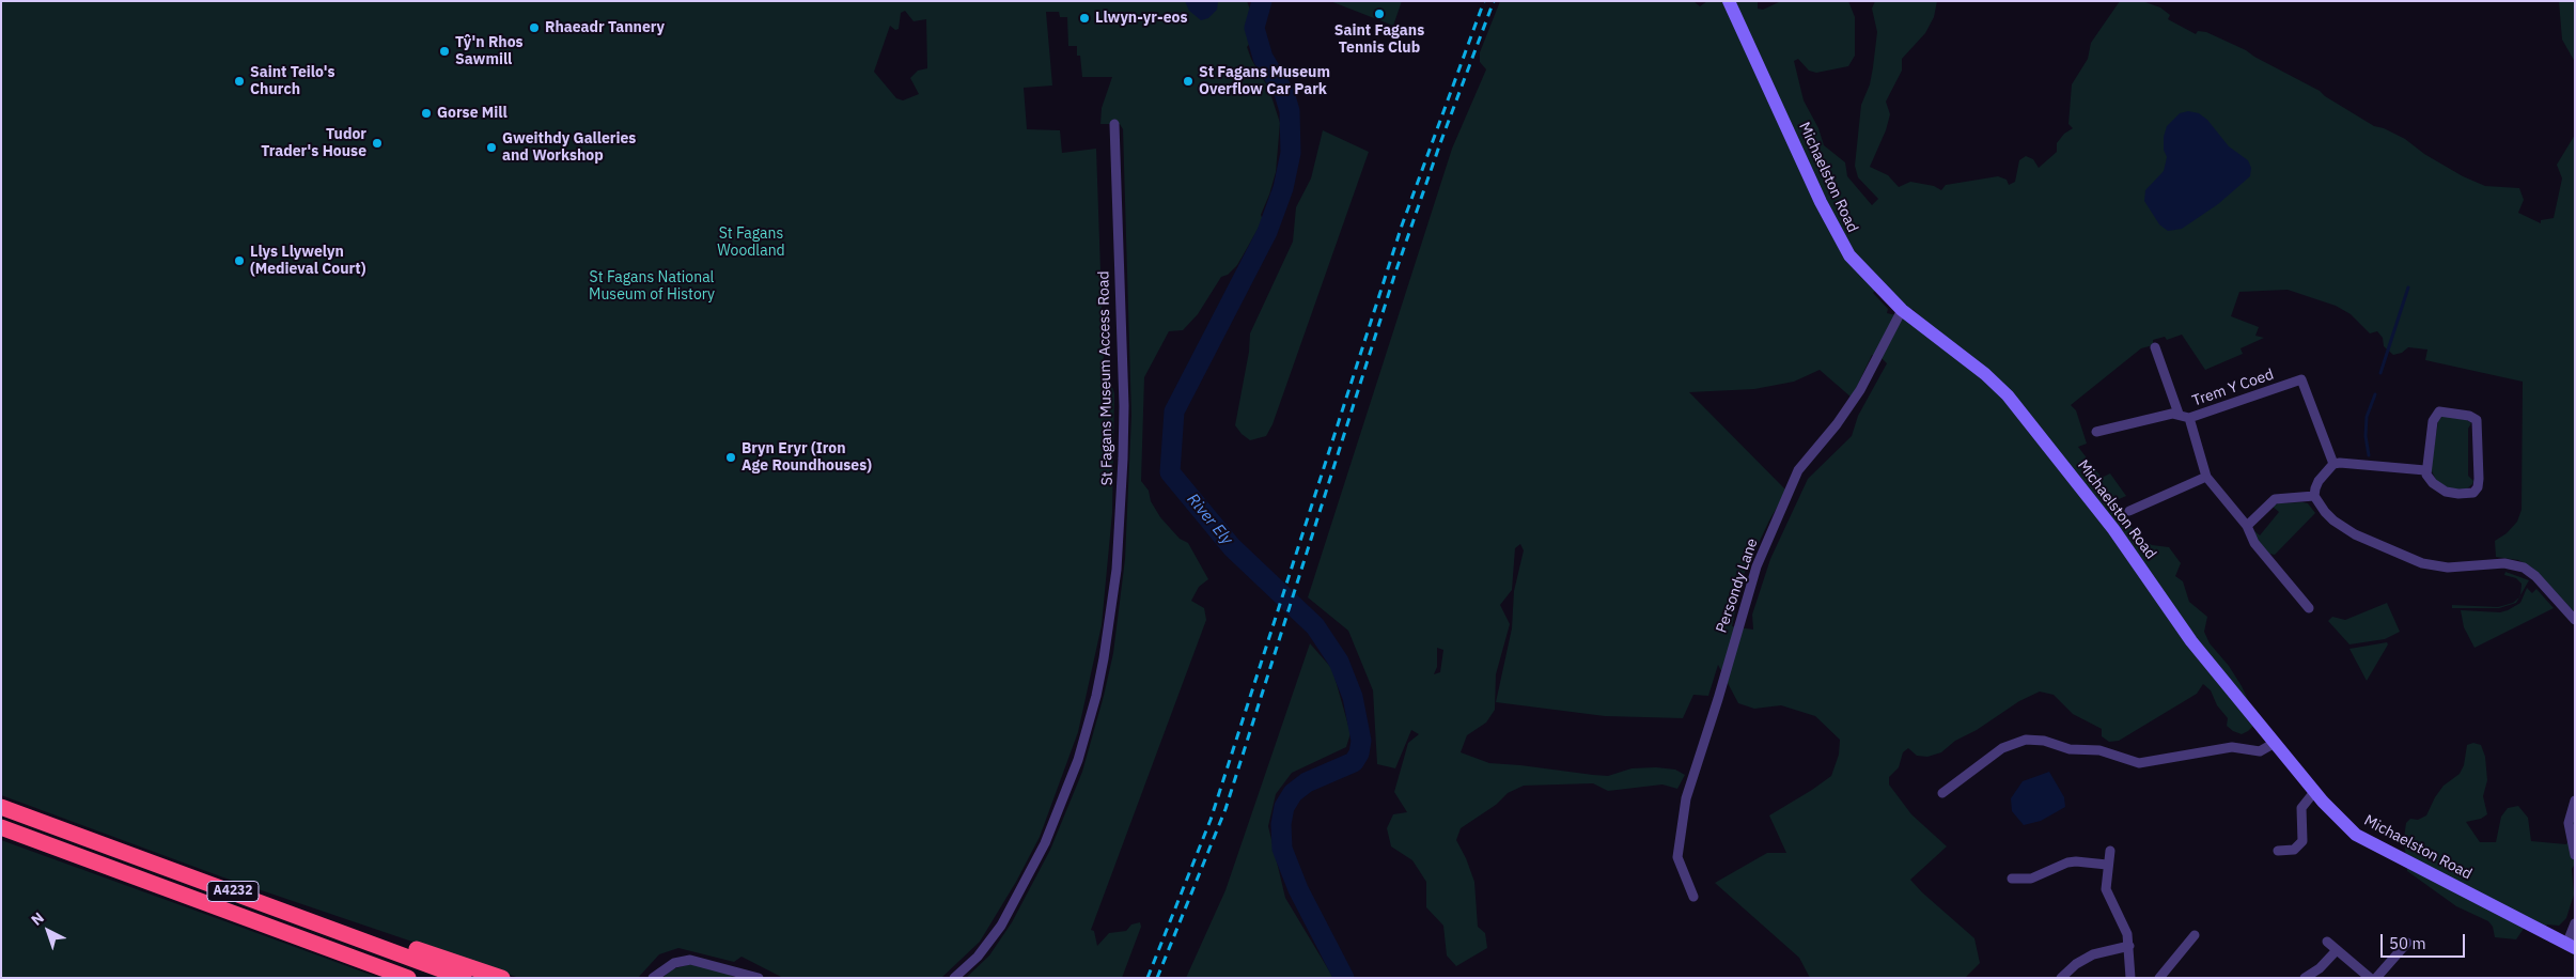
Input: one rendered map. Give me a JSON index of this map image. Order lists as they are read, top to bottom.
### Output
{
  "streets": {
    "highway": ["A4232"],
    "street": [
      "Michaelston Road",
      "St Fagans Museum Access Road",
      "Trem Y Coed",
      "Persondy Lane"
    ]
  },
  "crossings": [
    ["Michaelston Road", "Persondy Lane"]
  ],
  "water": ["River Ely"],
  "parks": ["St Fagans Woodland", "St Fagans National Museum of History"],
  "places": [
    "Saint Fagans Tennis Club",
    "Llwyn-yr-eos",
    "Rhaeadr Tannery",
    "Tŷ'n Rhos Sawmill",
    "Saint Teilo's Church",
    "St Fagans Museum Overflow Car Park",
    "Gorse Mill",
    "Tudor Trader's House",
    "Gweithdy Galleries and Workshop",
    "Llys Llywelyn (Medieval Court)",
    "Bryn Eryr (Iron Age Roundhouses)"
  ],
  "scale_bar": "50 m",
  "north": "top left"
}
